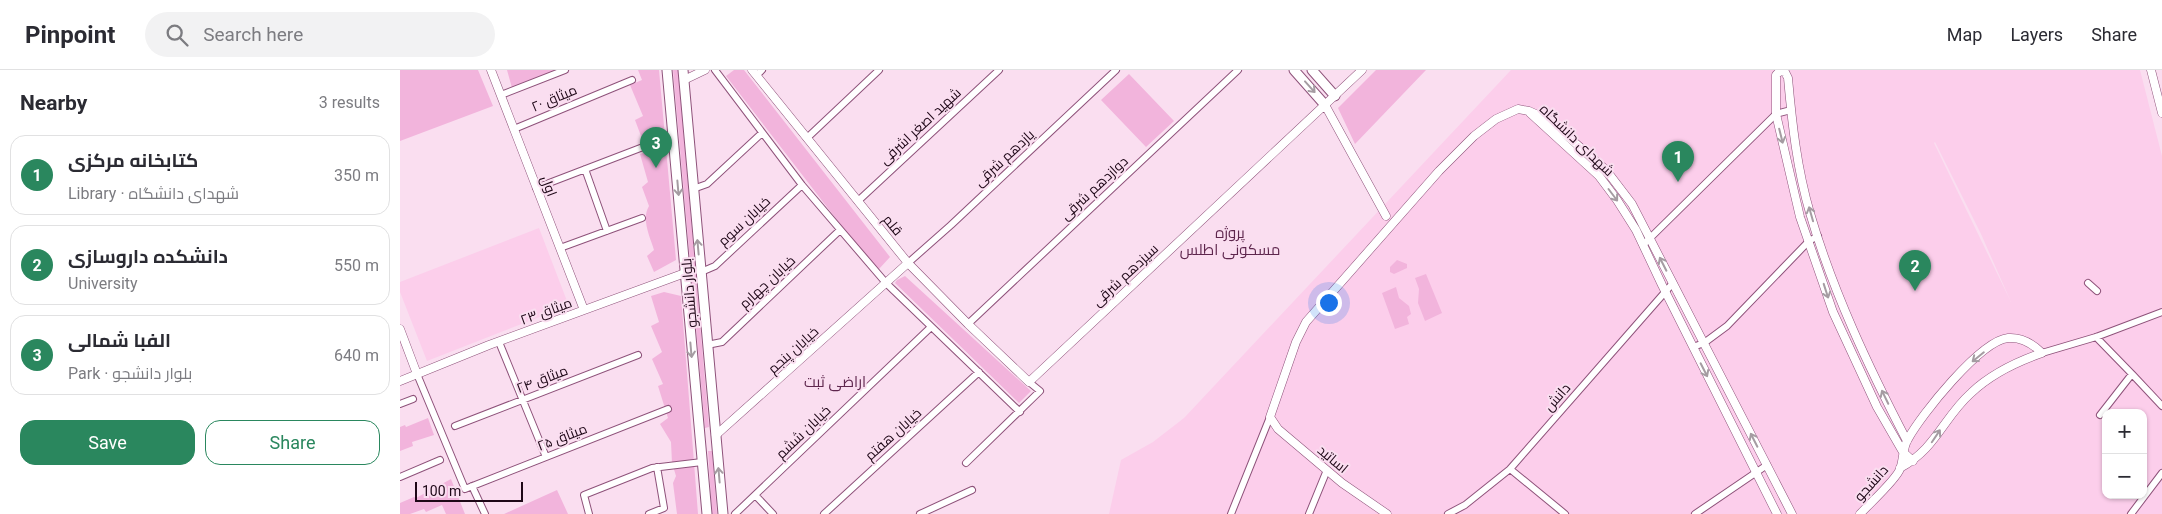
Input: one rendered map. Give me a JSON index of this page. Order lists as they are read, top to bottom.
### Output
{
  "streets": {
    "main road": ["بلوار دانشجو"],
    "street": [
      "میثاق ۲۰",
      "شهید اصغر اشرفی",
      "شهدای دانشگاه",
      "یازدهم شرقی",
      "اول",
      "دوازدهم شرقی",
      "خیابان سوم",
      "قلم",
      "سیزدهم شرقی",
      "خیابان چهارم",
      "میثاق ۲۳",
      "خیابان پنجم",
      "میثاق ۲۴",
      "دانش",
      "خیابان ششم",
      "خیابان هفتم",
      "میثاق ۲۵",
      "اساتید",
      "دانشجو"
    ]
  },
  "crossings": [
    ["میثاق ۲۰", "اول"],
    ["شهید اصغر اشرفی", "قلم"],
    ["شهدای دانشگاه", "دانش"],
    ["یازدهم شرقی", "قلم"],
    ["یازدهم شرقی", "خیابان پنجم"],
    ["اول", "میثاق ۲۳"],
    ["دوازدهم شرقی", "قلم"],
    ["خیابان سوم", "بلوار دانشجو"],
    ["قلم", "سیزدهم شرقی"],
    ["قلم", "خیابان پنجم"],
    ["خیابان چهارم", "بلوار دانشجو"],
    ["بلوار دانشجو", "میثاق ۲۳"],
    ["بلوار دانشجو", "خیابان پنجم"],
    ["میثاق ۲۳", "میثاق ۲۵"]
  ],
  "districts": ["پروژه مسکونی اطلس", "اراضی ثبت"],
  "scale_bar": "100 m",
  "page": {
    "header": "Pinpoint",
    "search": "Search here",
    "nav": ["Map", "Layers", "Share"],
    "heading": ["Nearby", "3 results"],
    "pins": ["3", "1", "2"],
    "list": [
      {
        "mark": "1",
        "name": "کتابخانه مرکزی",
        "note": "Library · شهدای دانشگاه",
        "value": "350 m"
      },
      {
        "mark": "2",
        "name": "دانشکده داروسازی",
        "note": "University",
        "value": "550 m"
      },
      {
        "mark": "3",
        "name": "الفبا شمالی",
        "note": "Park · بلوار دانشجو",
        "value": "640 m"
      }
    ],
    "buttons": ["Save", "Share"],
    "map_buttons": ["+", "−"],
    "scale": "100 m"
  }
}
